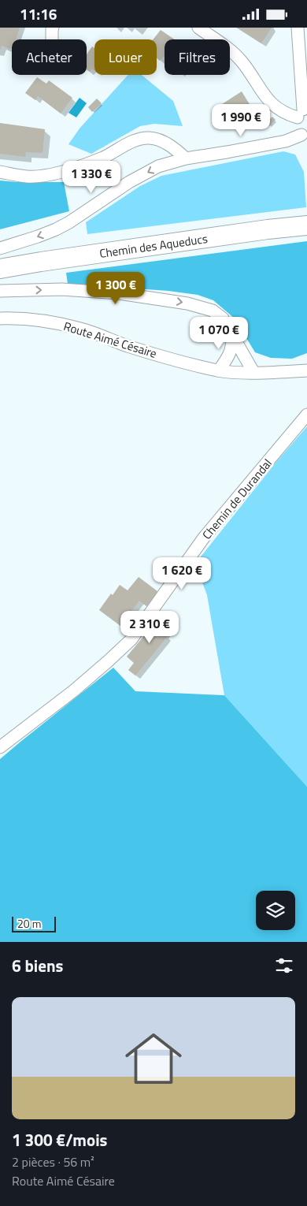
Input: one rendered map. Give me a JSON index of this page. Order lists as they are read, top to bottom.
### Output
{
  "streets": {
    "main road": ["Chemin des Aqueducs"],
    "street": ["Route Aimé Césaire", "Chemin de Durandal"]
  },
  "scale_bar": "20 m",
  "page": {
    "status": "11:16",
    "chip": ["Acheter", "Louer", "Filtres"],
    "price": [
      "1 990 €",
      "1 330 €",
      "1 300 €",
      "1 070 €",
      "1 620 €",
      "2 310 €"
    ],
    "scale": "20 m",
    "heading": "6 biens",
    "list": [
      {
        "name": "1 300 €/mois",
        "note": "2 pièces · 56 m² · Route Aimé Césaire"
      }
    ]
  }
}
